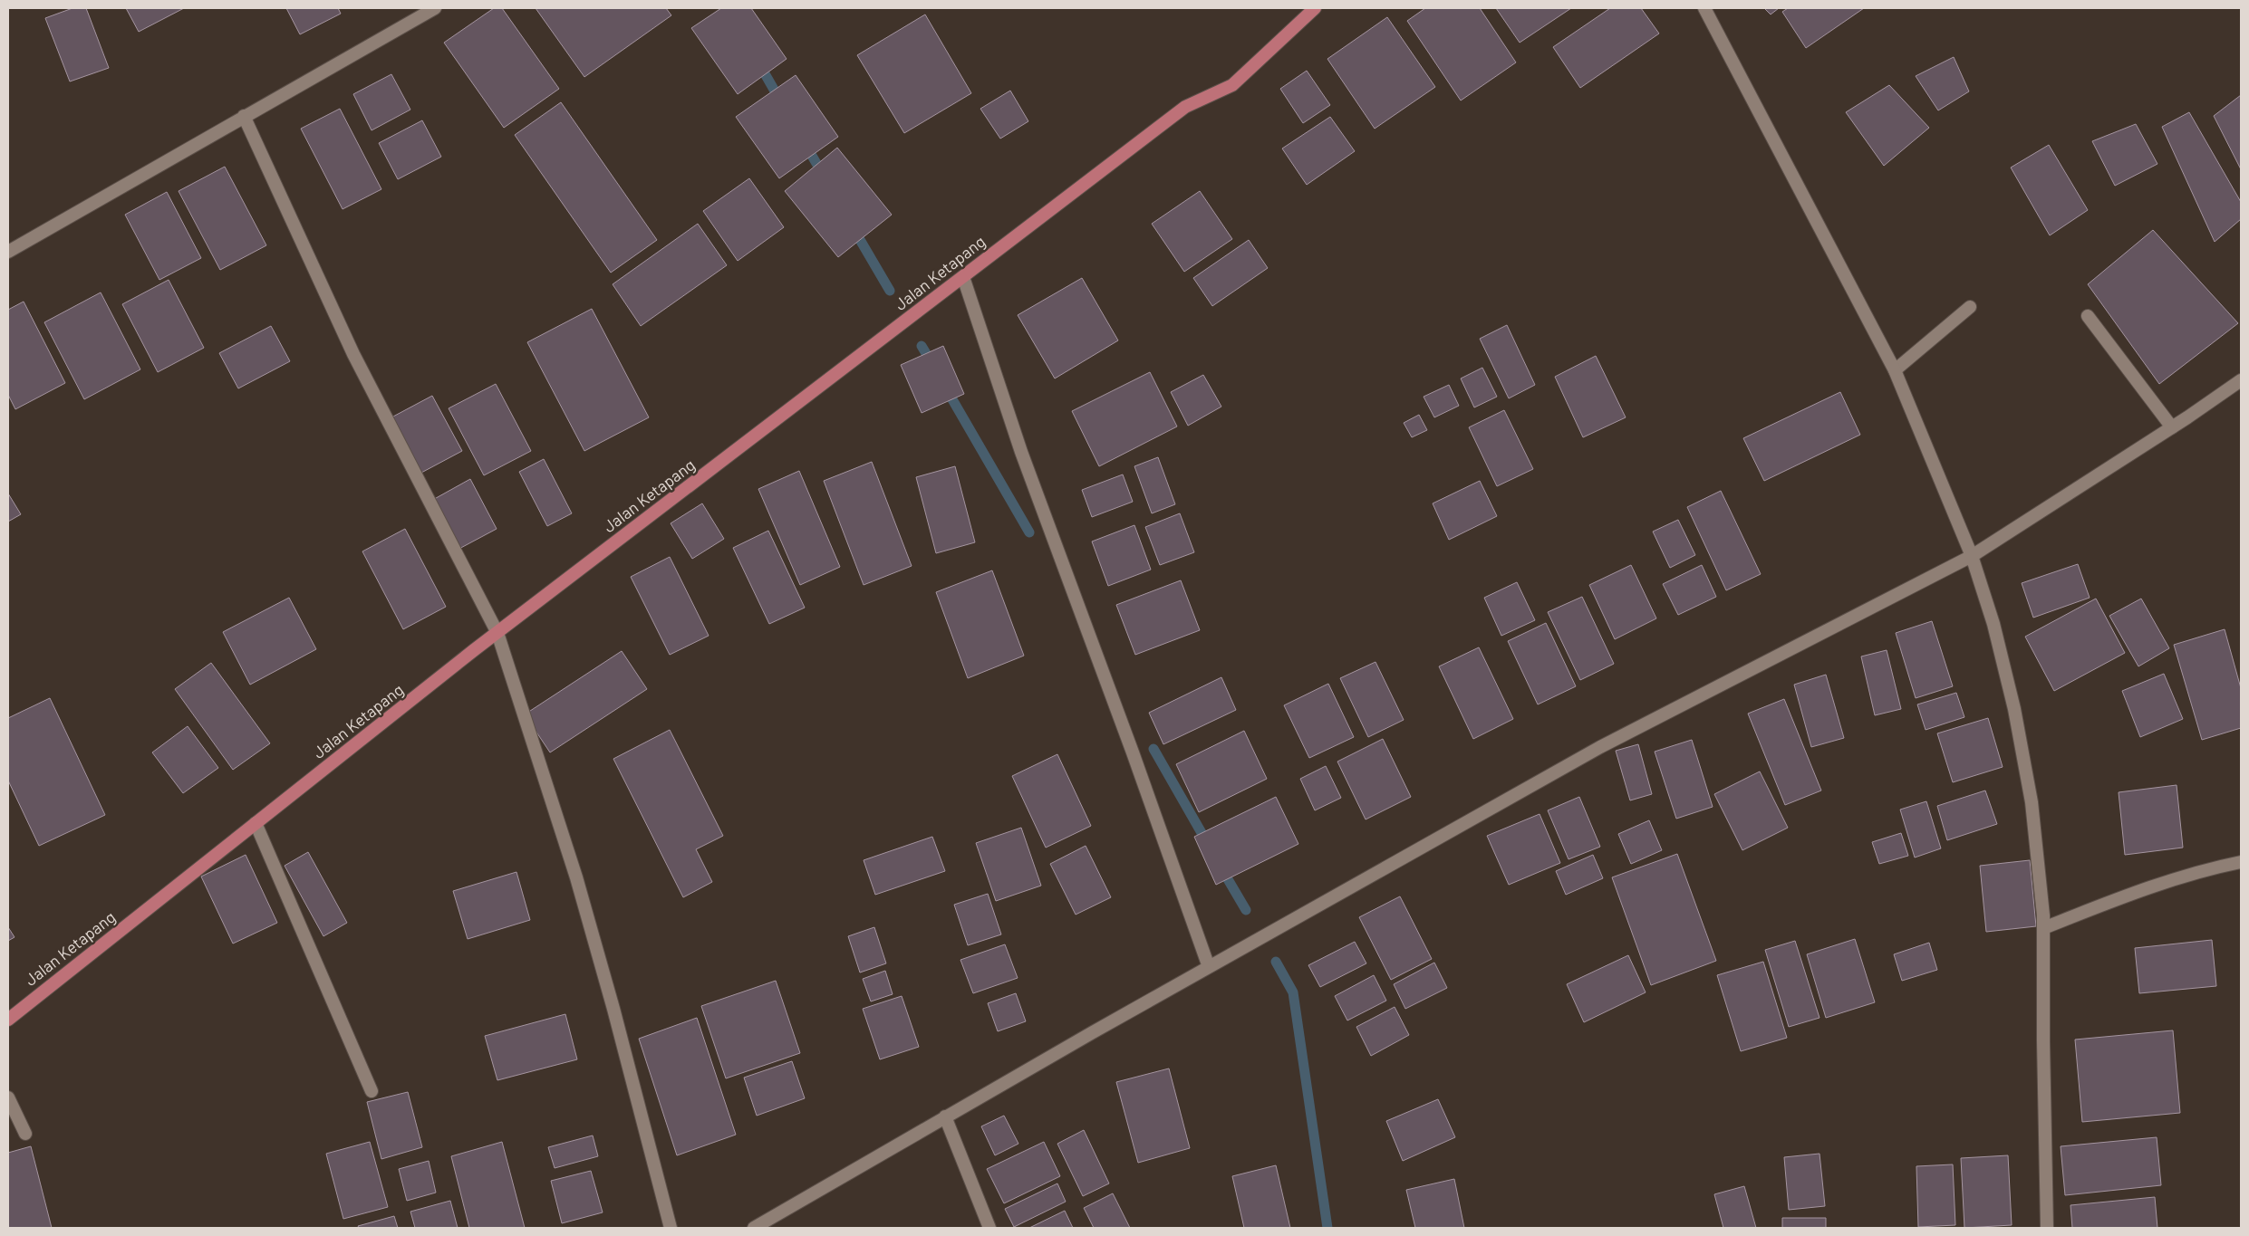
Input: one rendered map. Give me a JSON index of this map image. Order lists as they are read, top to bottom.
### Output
{
  "streets": {
    "main road": ["Jalan Ketapang"]
  }
}
